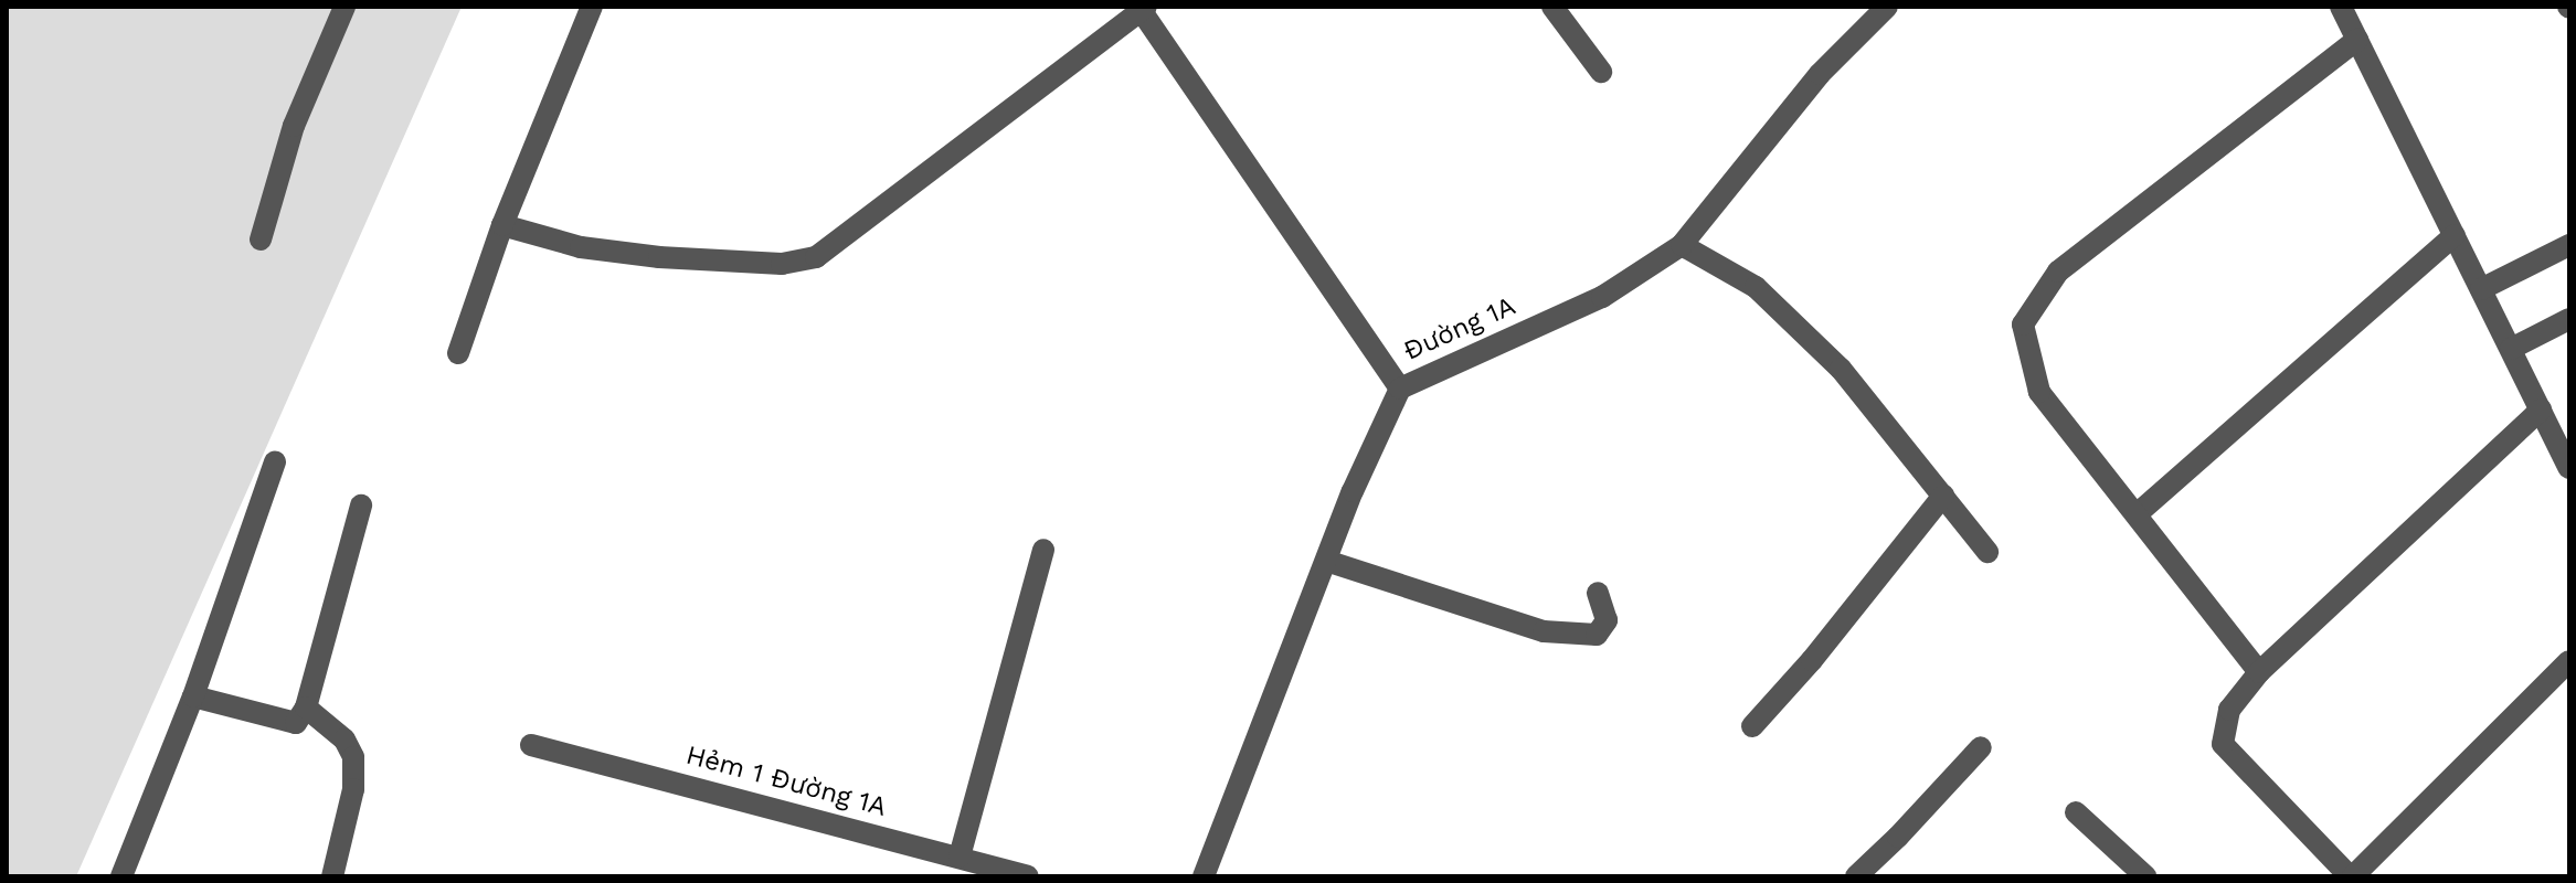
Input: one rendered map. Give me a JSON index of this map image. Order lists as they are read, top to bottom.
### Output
{
  "streets": {
    "street": ["Đường 1A", "Hẻm 1 Đường 1A"]
  }
}
